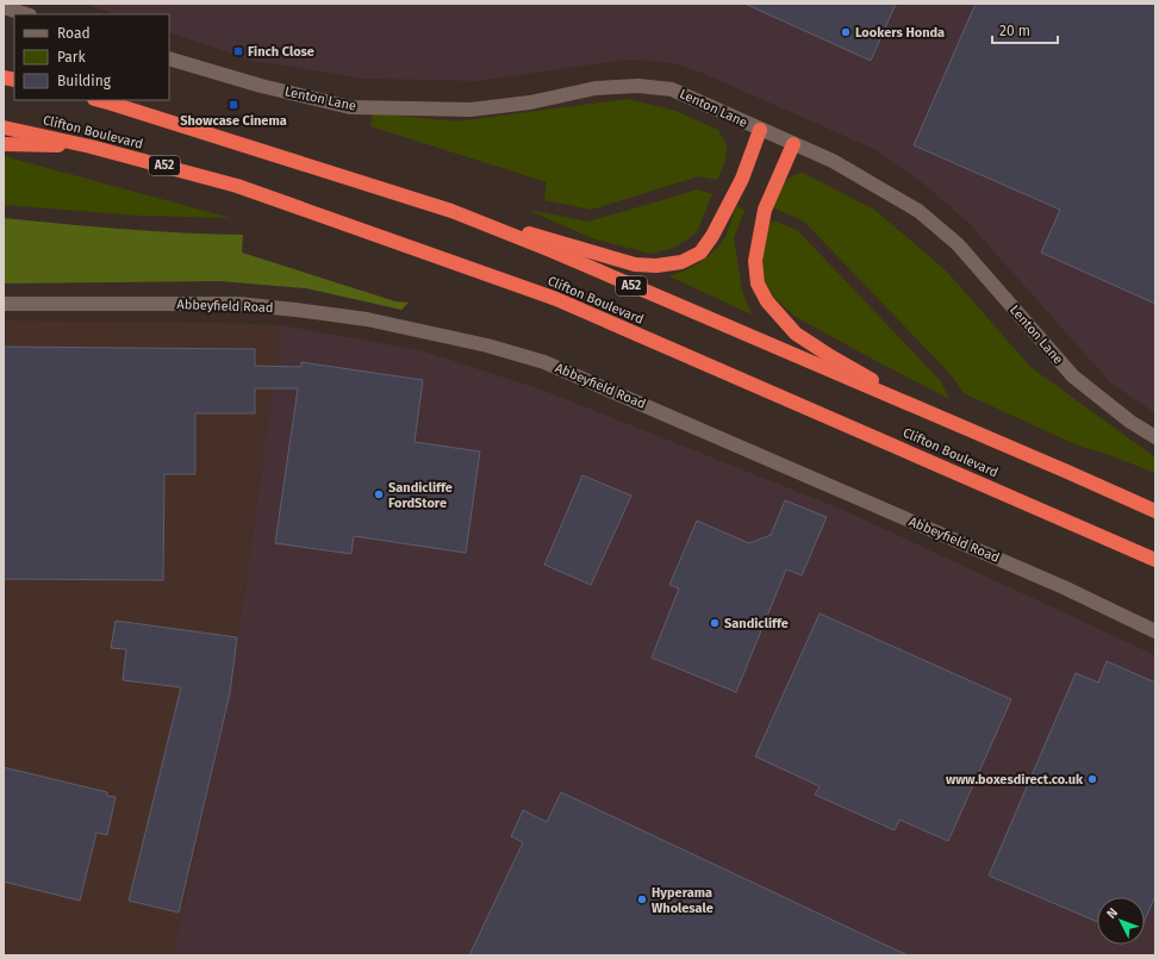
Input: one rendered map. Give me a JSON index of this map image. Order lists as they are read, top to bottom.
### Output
{
  "streets": {
    "highway": ["Clifton Boulevard", "A52"],
    "street": ["Lenton Lane", "Abbeyfield Road"]
  },
  "places": {
    "other": [
      "Lookers Honda",
      "Sandicliffe FordStore",
      "Sandicliffe",
      "www.boxesdirect.co.uk",
      "Hyperama Wholesale"
    ],
    "transit": ["Finch Close", "Showcase Cinema"]
  },
  "legend": ["Road", "Park", "Building"],
  "scale_bar": "20 m",
  "north": "top left"
}
